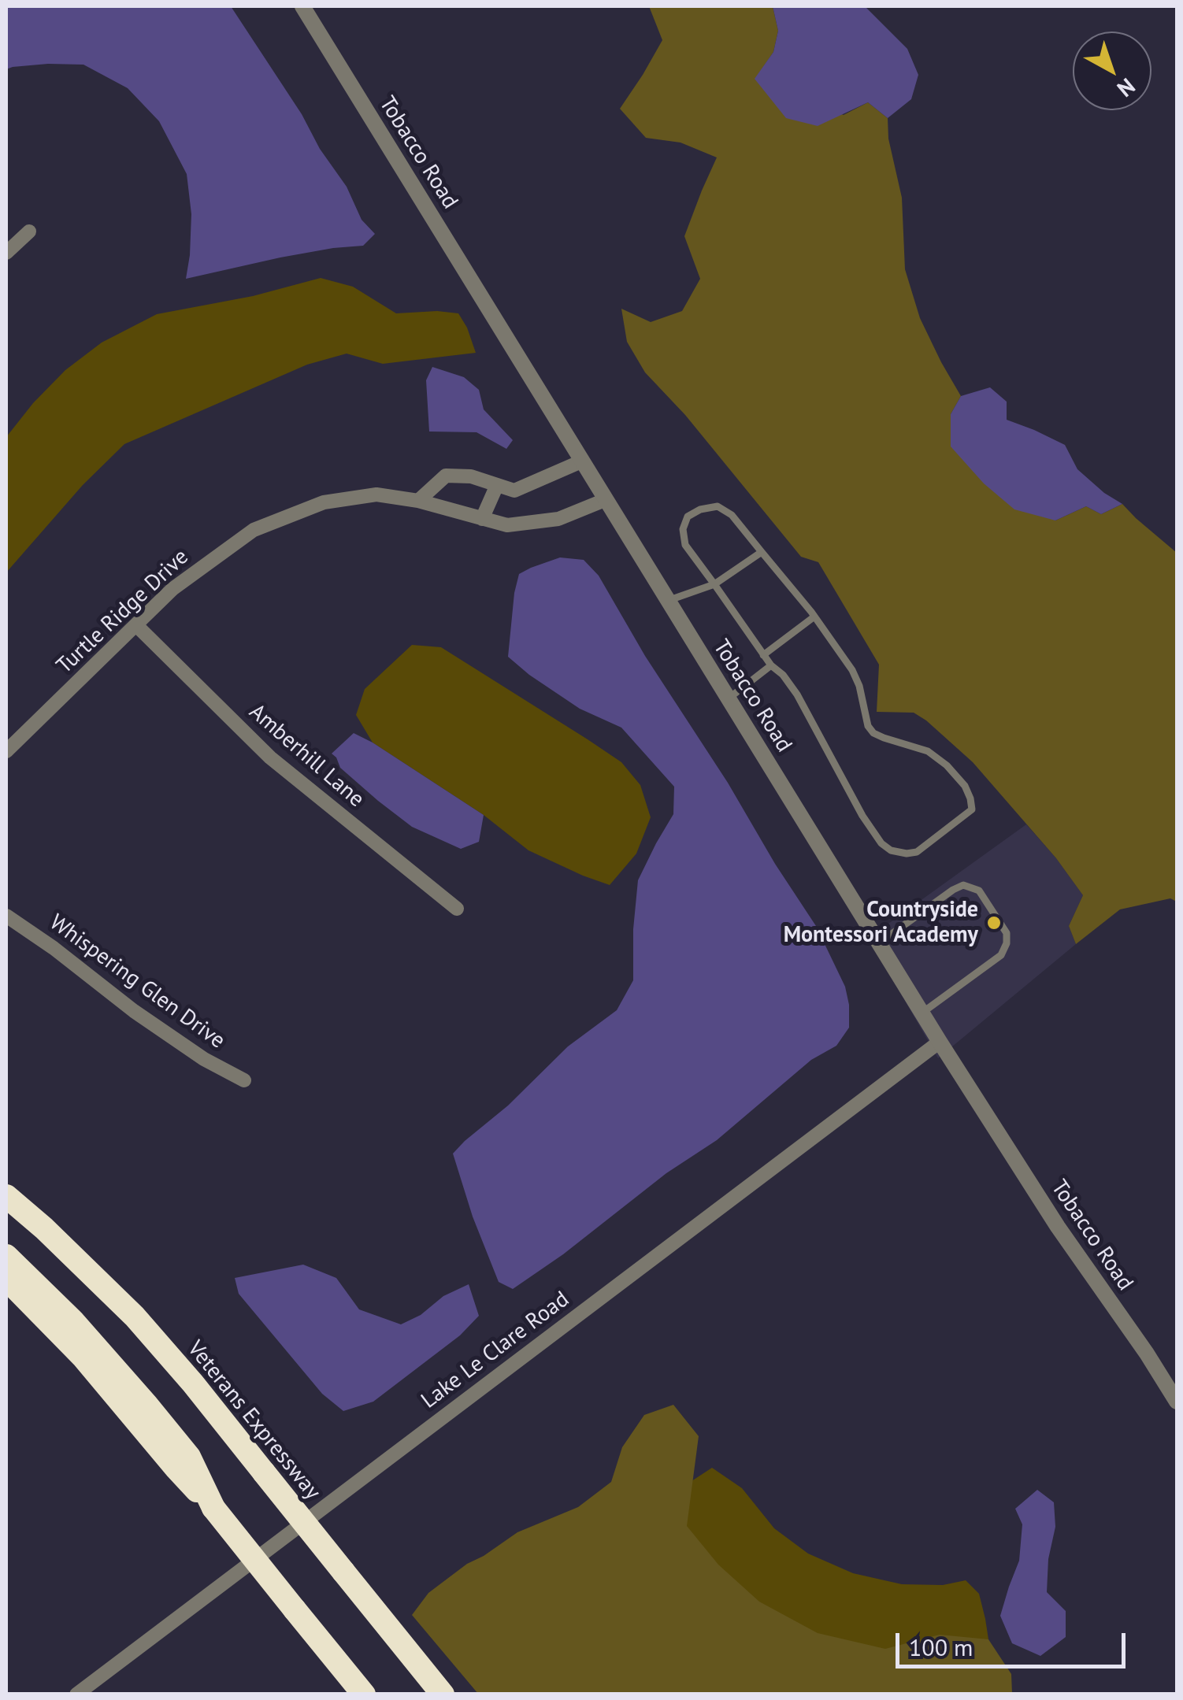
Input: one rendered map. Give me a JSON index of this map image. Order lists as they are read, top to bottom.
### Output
{
  "streets": {
    "highway": ["Veterans Expressway"],
    "street": [
      "Tobacco Road",
      "Turtle Ridge Drive",
      "Amberhill Lane",
      "Whispering Glen Drive",
      "Lake Le Clare Road"
    ]
  },
  "crossings": [
    ["Tobacco Road", "Turtle Ridge Drive"],
    ["Tobacco Road", "Lake Le Clare Road"],
    ["Turtle Ridge Drive", "Amberhill Lane"]
  ],
  "places": ["Countryside Montessori Academy"],
  "scale_bar": "100 m",
  "north": "bottom right"
}
